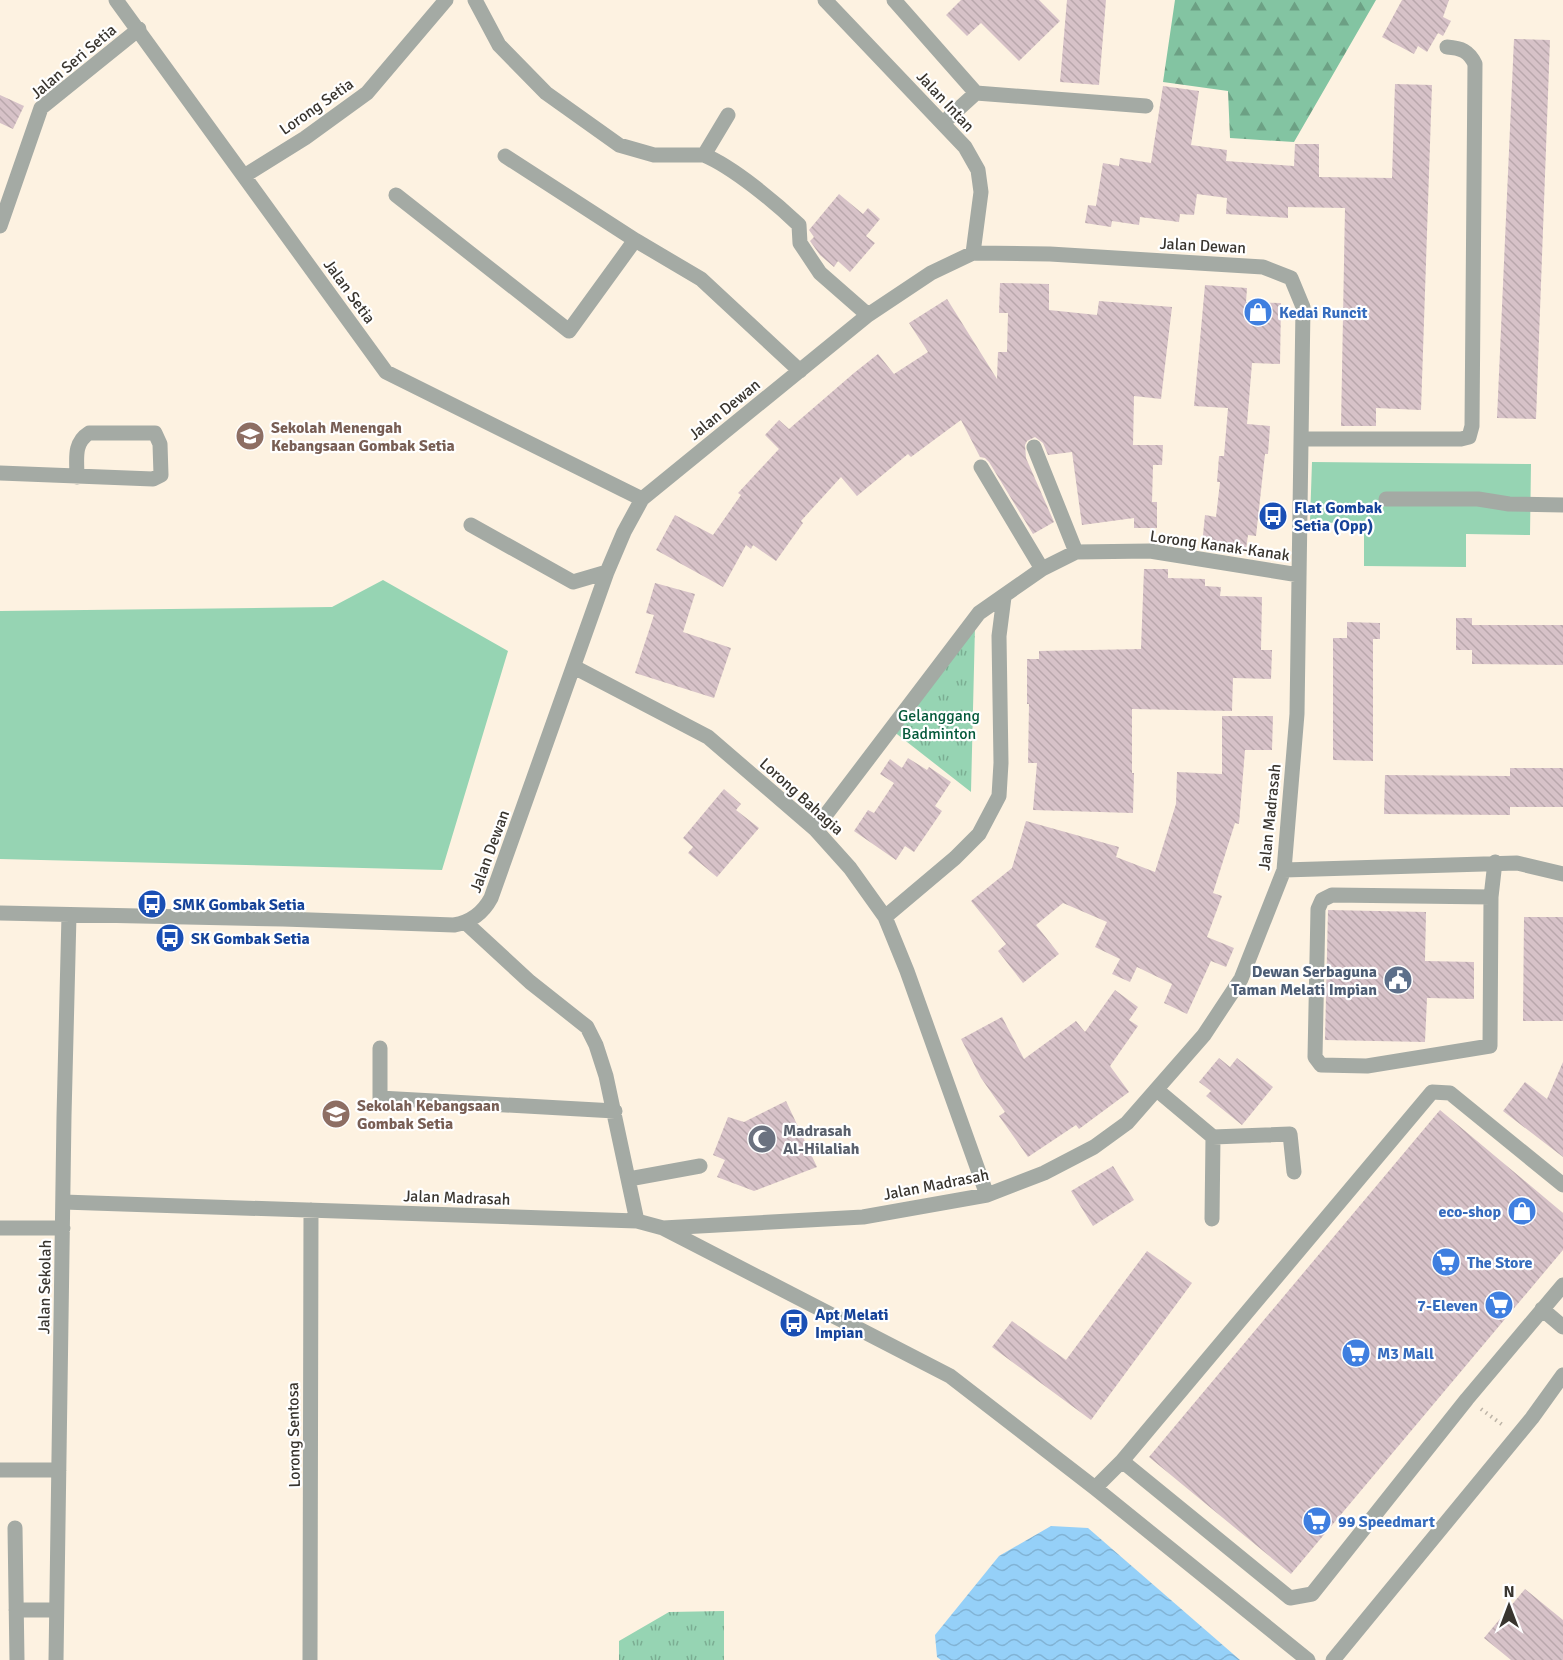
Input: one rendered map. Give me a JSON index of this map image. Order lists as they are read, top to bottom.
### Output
{
  "streets": {
    "street": [
      "Jalan Seri Setia",
      "Jalan Intan",
      "Lorong Setia",
      "Jalan Dewan",
      "Jalan Setia",
      "Lorong Kanak-Kanak",
      "Lorong Bahagia",
      "Jalan Madrasah",
      "Jalan Sekolah",
      "Lorong Sentosa"
    ]
  },
  "crossings": [
    ["Jalan Seri Setia", "Jalan Setia"],
    ["Jalan Intan", "Jalan Dewan"],
    ["Lorong Setia", "Jalan Setia"],
    ["Jalan Dewan", "Jalan Setia"],
    ["Jalan Dewan", "Lorong Bahagia"],
    ["Jalan Dewan", "Jalan Madrasah"],
    ["Lorong Kanak-Kanak", "Lorong Bahagia"],
    ["Lorong Kanak-Kanak", "Jalan Madrasah"],
    ["Lorong Bahagia", "Jalan Madrasah"],
    ["Jalan Madrasah", "Jalan Sekolah"],
    ["Jalan Madrasah", "Lorong Sentosa"]
  ],
  "parks": ["Gelanggang Badminton"],
  "places": {
    "shop": ["Kedai Runcit", "eco-shop"],
    "school or university": ["Sekolah Menengah Kebangsaan Gombak Setia", "Sekolah Kebangsaan Gombak Setia"],
    "bus stop": [
      "Flat Gombak Setia (Opp)",
      "SMK Gombak Setia",
      "SK Gombak Setia",
      "Apt Melati Impian"
    ],
    "public building": ["Dewan Serbaguna Taman Melati Impian"],
    "mosque": ["Madrasah Al-Hilaliah"],
    "supermarket": [
      "The Store",
      "7-Eleven",
      "M3 Mall",
      "99 Speedmart"
    ]
  },
  "north": "top"
}
